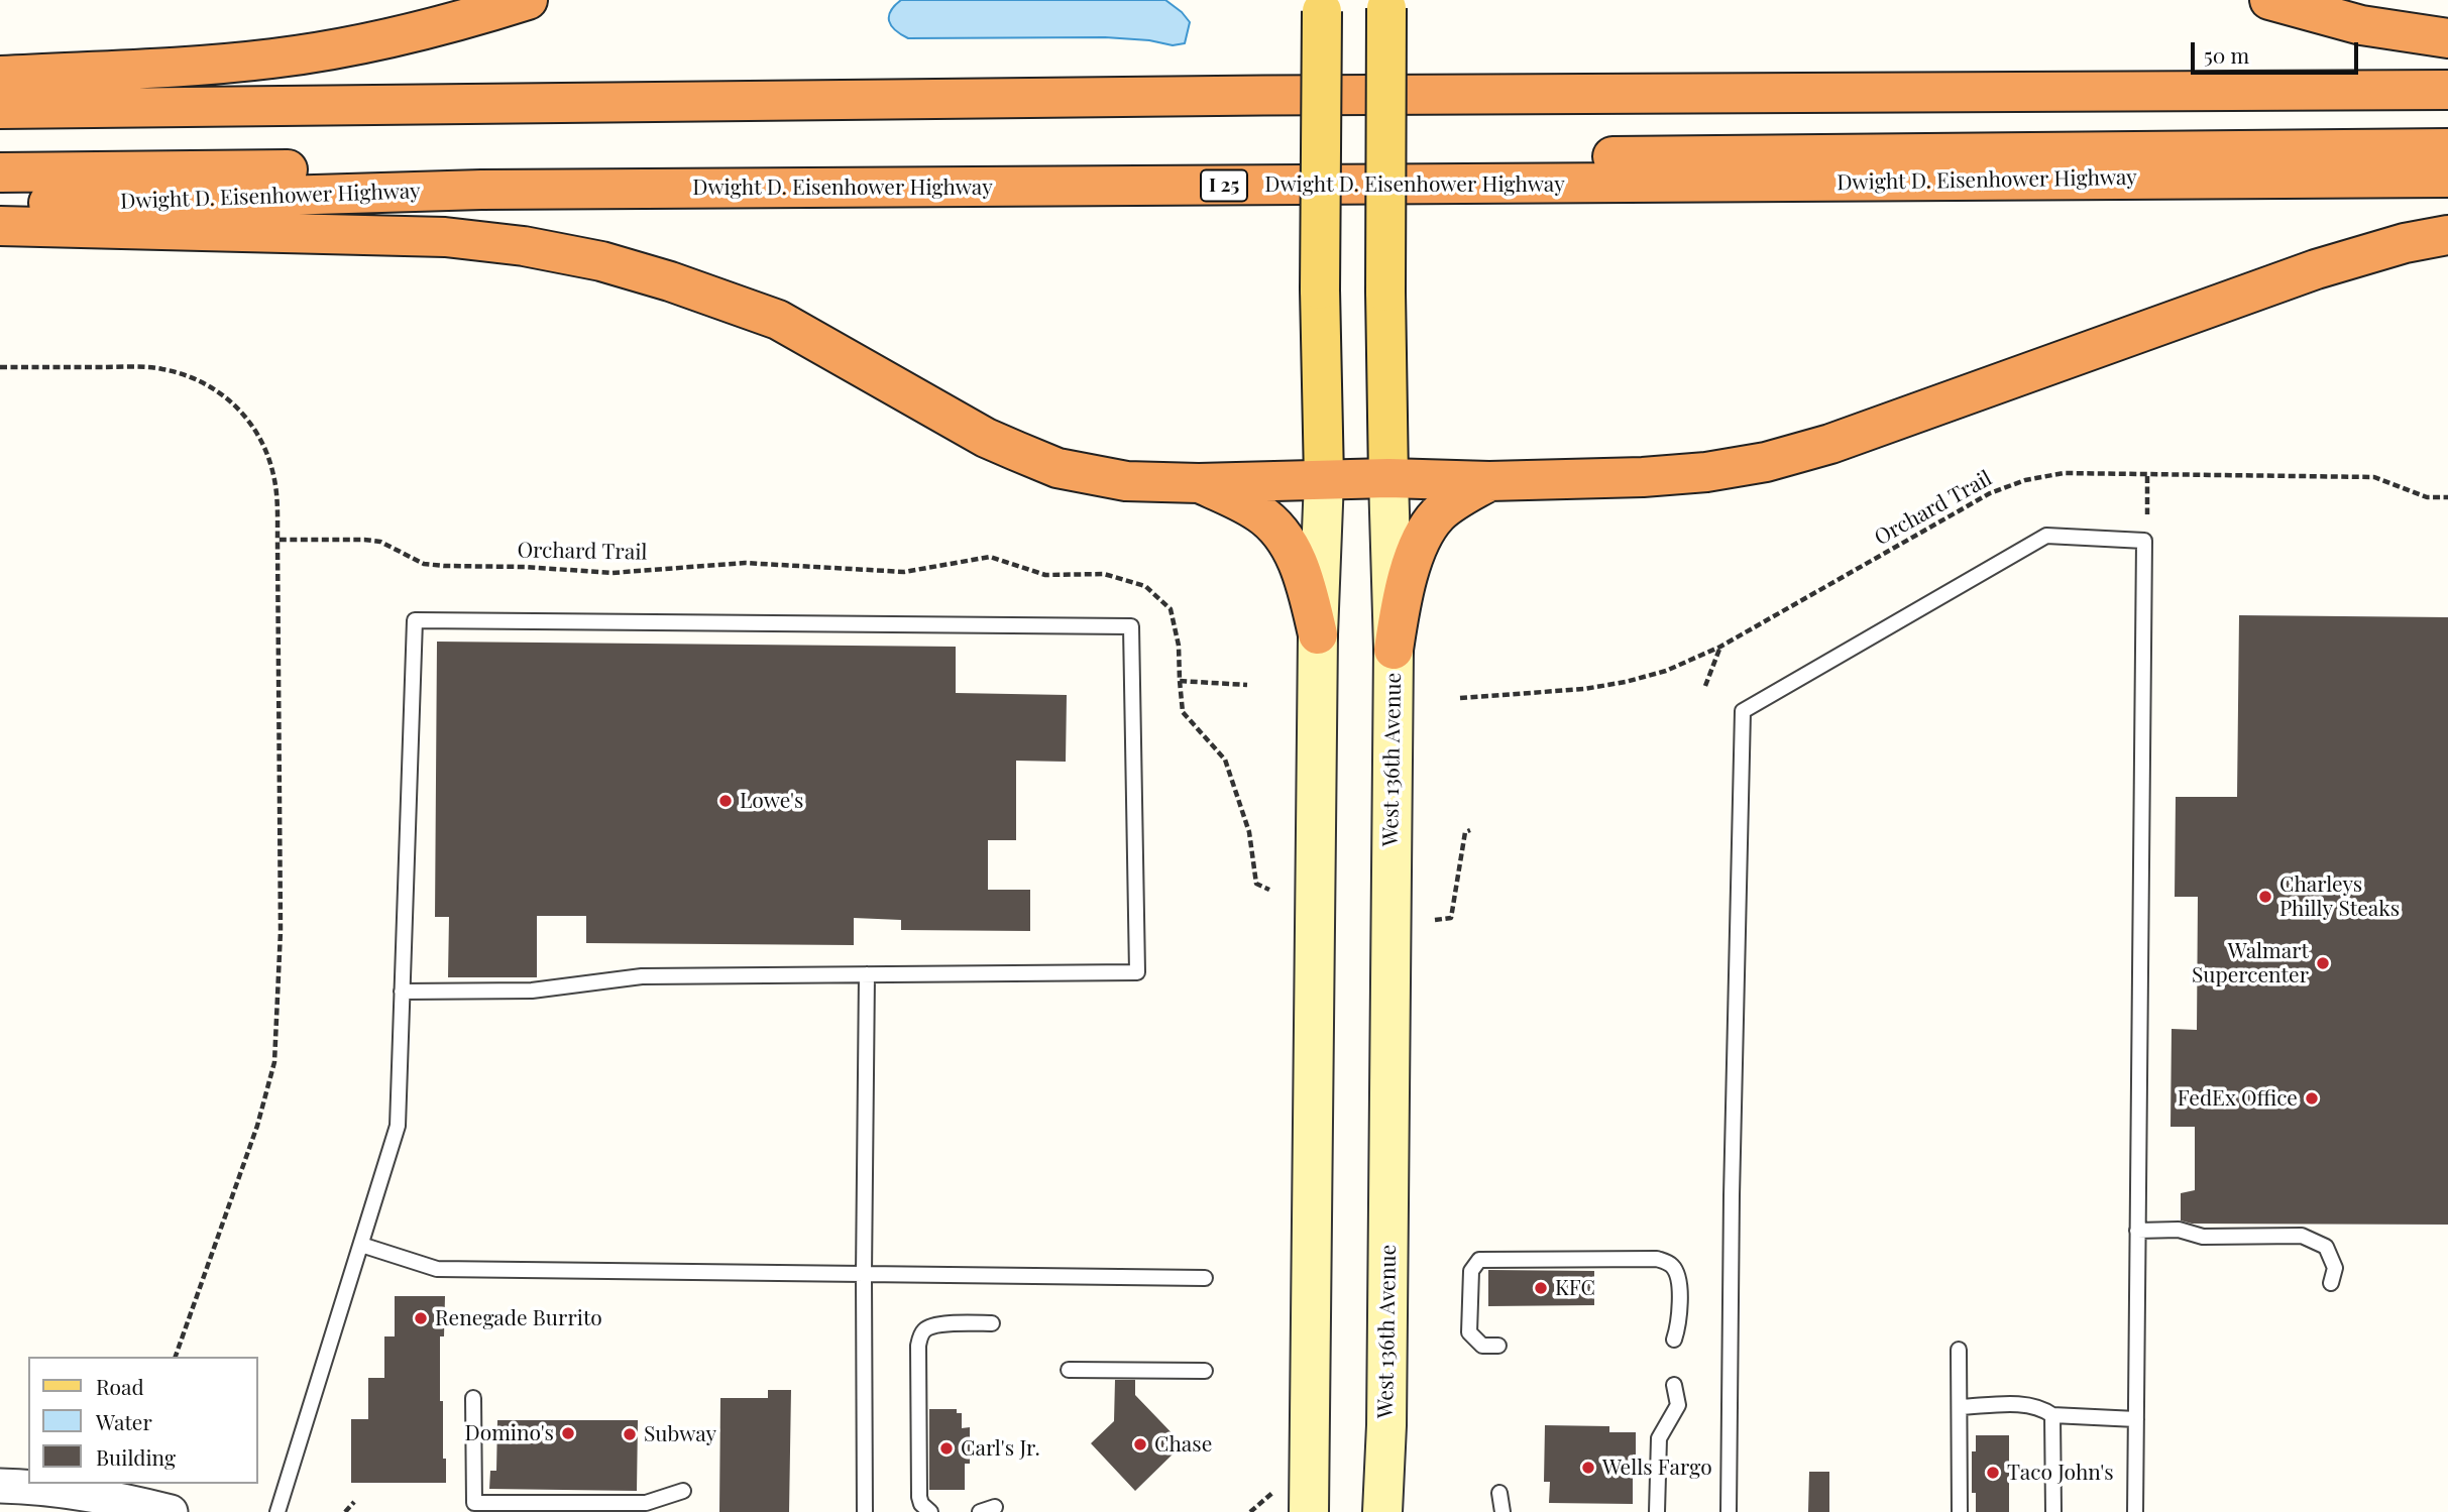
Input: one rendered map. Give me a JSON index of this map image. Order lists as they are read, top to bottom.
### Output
{
  "streets": {
    "highway": ["Dwight D. Eisenhower Highway", "I 25"],
    "main road": ["West 136th Avenue"],
    "path": ["Orchard Trail"]
  },
  "places": [
    "Lowe's",
    "Charleys Philly Steaks",
    "Walmart Supercenter",
    "FedEx Office",
    "KFC",
    "Renegade Burrito",
    "Domino's",
    "Subway",
    "Chase",
    "Carl's Jr.",
    "Wells Fargo",
    "Taco John's"
  ],
  "legend": ["Road", "Water", "Building"],
  "scale_bar": "50 m"
}
